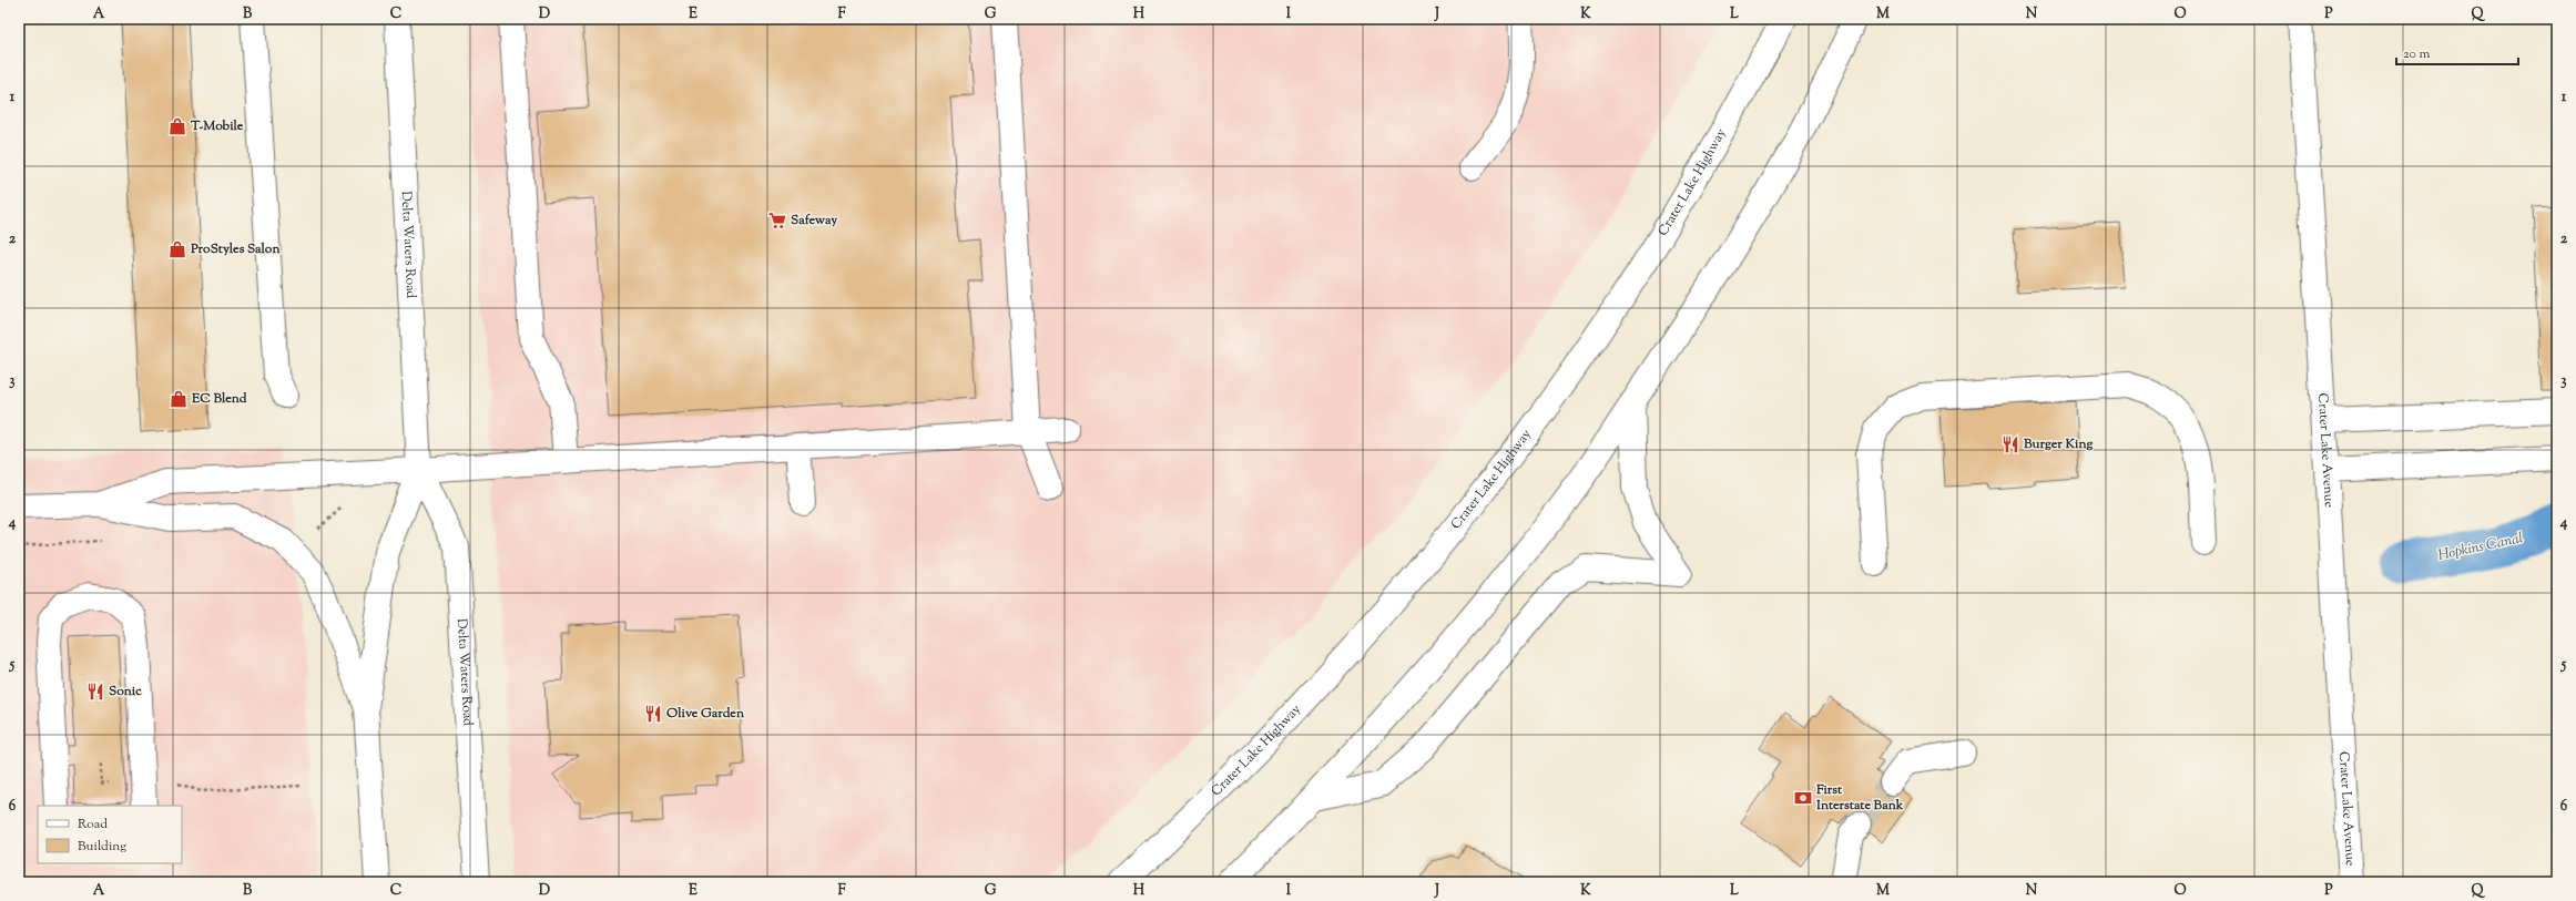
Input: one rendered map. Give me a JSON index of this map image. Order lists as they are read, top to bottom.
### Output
{
  "streets": {
    "street": ["Crater Lake Highway", "Delta Waters Road", "Crater Lake Avenue"]
  },
  "water": ["Hopkins Canal"],
  "places": {
    "shop": ["T-Mobile", "ProStyles Salon", "EC Blend"],
    "supermarket": ["Safeway"],
    "restaurant": ["Burger King", "Sonic", "Olive Garden"],
    "bank": ["First Interstate Bank"]
  },
  "legend": ["Road", "Building"],
  "scale_bar": "20 m",
  "grid": {
    "columns": [
      "A",
      "B",
      "C",
      "D",
      "E",
      "F",
      "G",
      "H",
      "I",
      "J",
      "K",
      "L",
      "M",
      "N",
      "O",
      "P",
      "Q"
    ],
    "rows": [
      "1",
      "2",
      "3",
      "4",
      "5",
      "6"
    ]
  }
}
